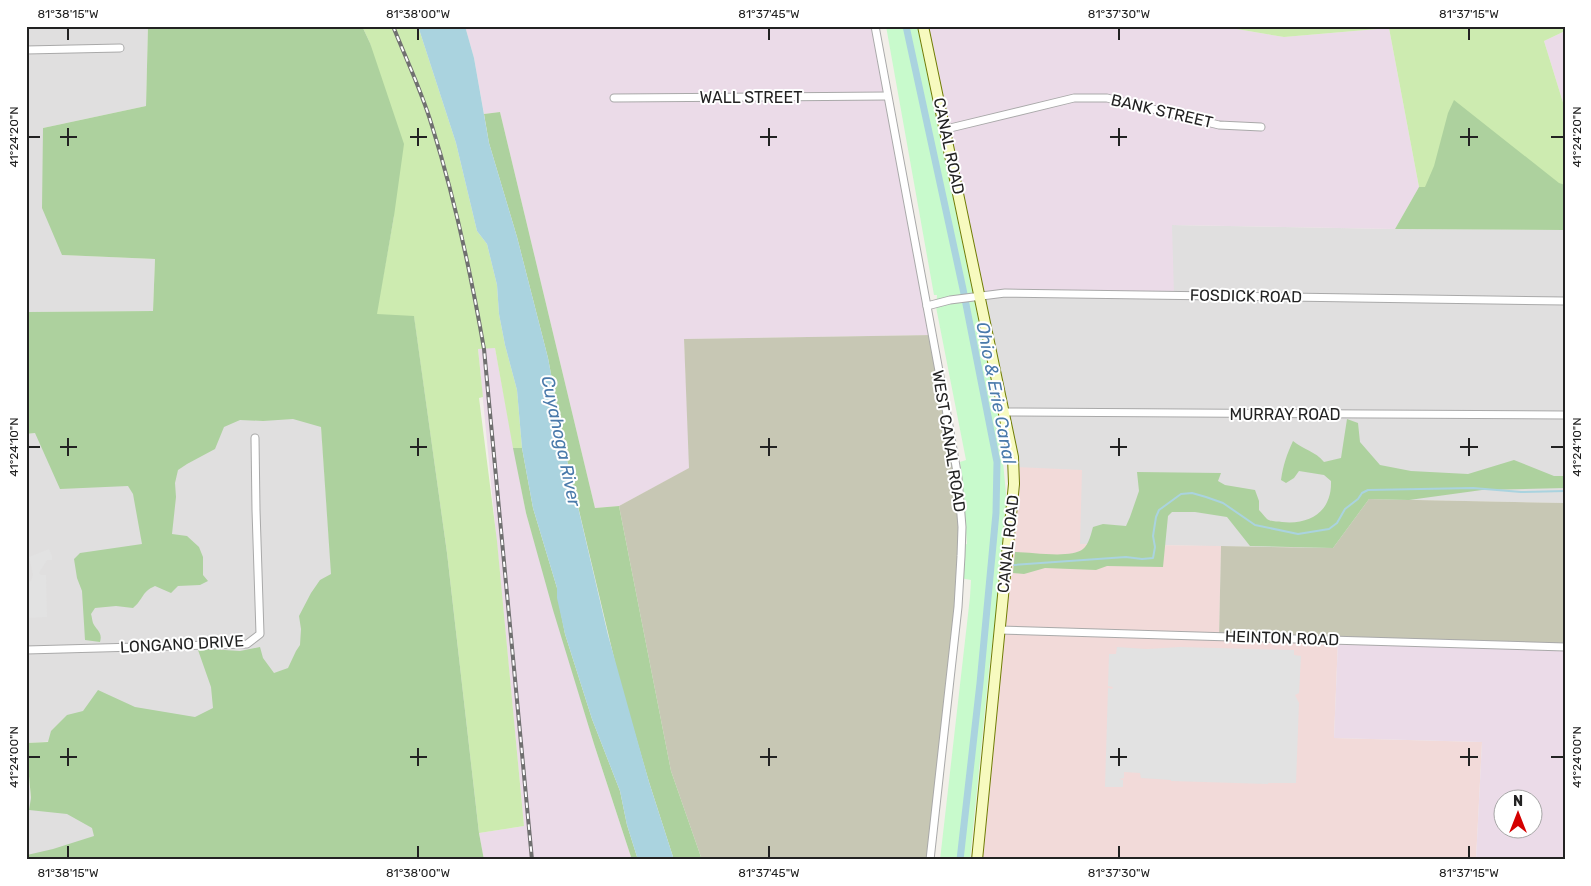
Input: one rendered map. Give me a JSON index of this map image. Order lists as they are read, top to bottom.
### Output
{
  "streets": {
    "main road": ["CANAL ROAD"],
    "street": [
      "WALL STREET",
      "BANK STREET",
      "FOSDICK ROAD",
      "MURRAY ROAD",
      "WEST CANAL ROAD",
      "HEINTON ROAD",
      "LONGANO DRIVE"
    ]
  },
  "crossings": [
    ["WALL STREET", "WEST CANAL ROAD"],
    ["BANK STREET", "CANAL ROAD"],
    ["CANAL ROAD", "FOSDICK ROAD"],
    ["CANAL ROAD", "MURRAY ROAD"],
    ["CANAL ROAD", "HEINTON ROAD"],
    ["FOSDICK ROAD", "WEST CANAL ROAD"]
  ],
  "water": ["Ohio & Erie Canal", "Cuyahoga River"],
  "north": "top",
  "coordinates": [
    "81°38'15\"W",
    "81°38'00\"W",
    "81°37'45\"W",
    "81°37'30\"W",
    "81°37'15\"W",
    "41°24'20\"N",
    "41°24'10\"N",
    "41°24'00\"N"
  ]
}
